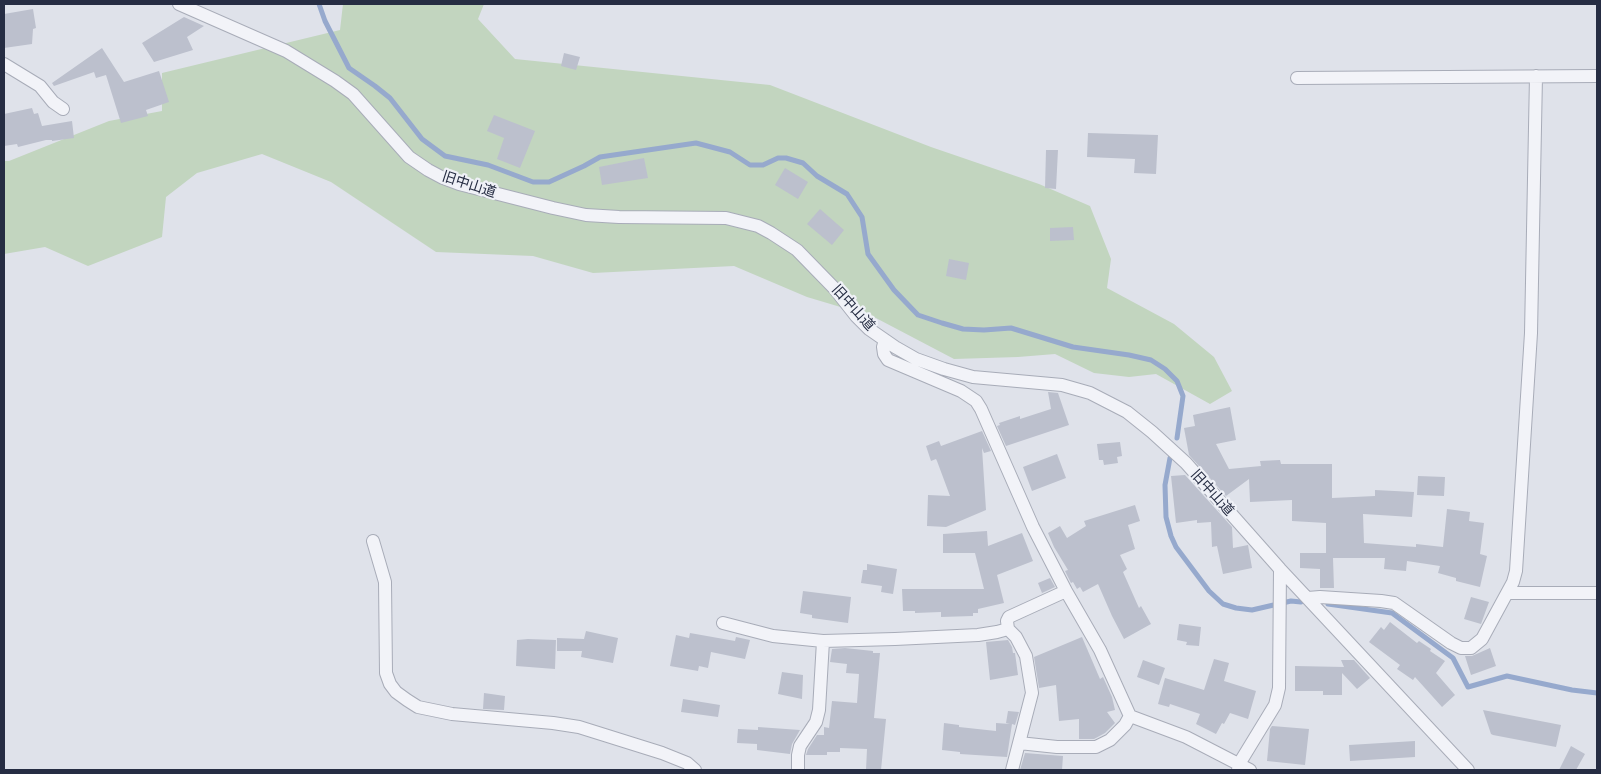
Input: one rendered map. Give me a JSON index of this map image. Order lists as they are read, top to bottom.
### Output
{
  "streets": {
    "street": ["旧中山道"]
  }
}
